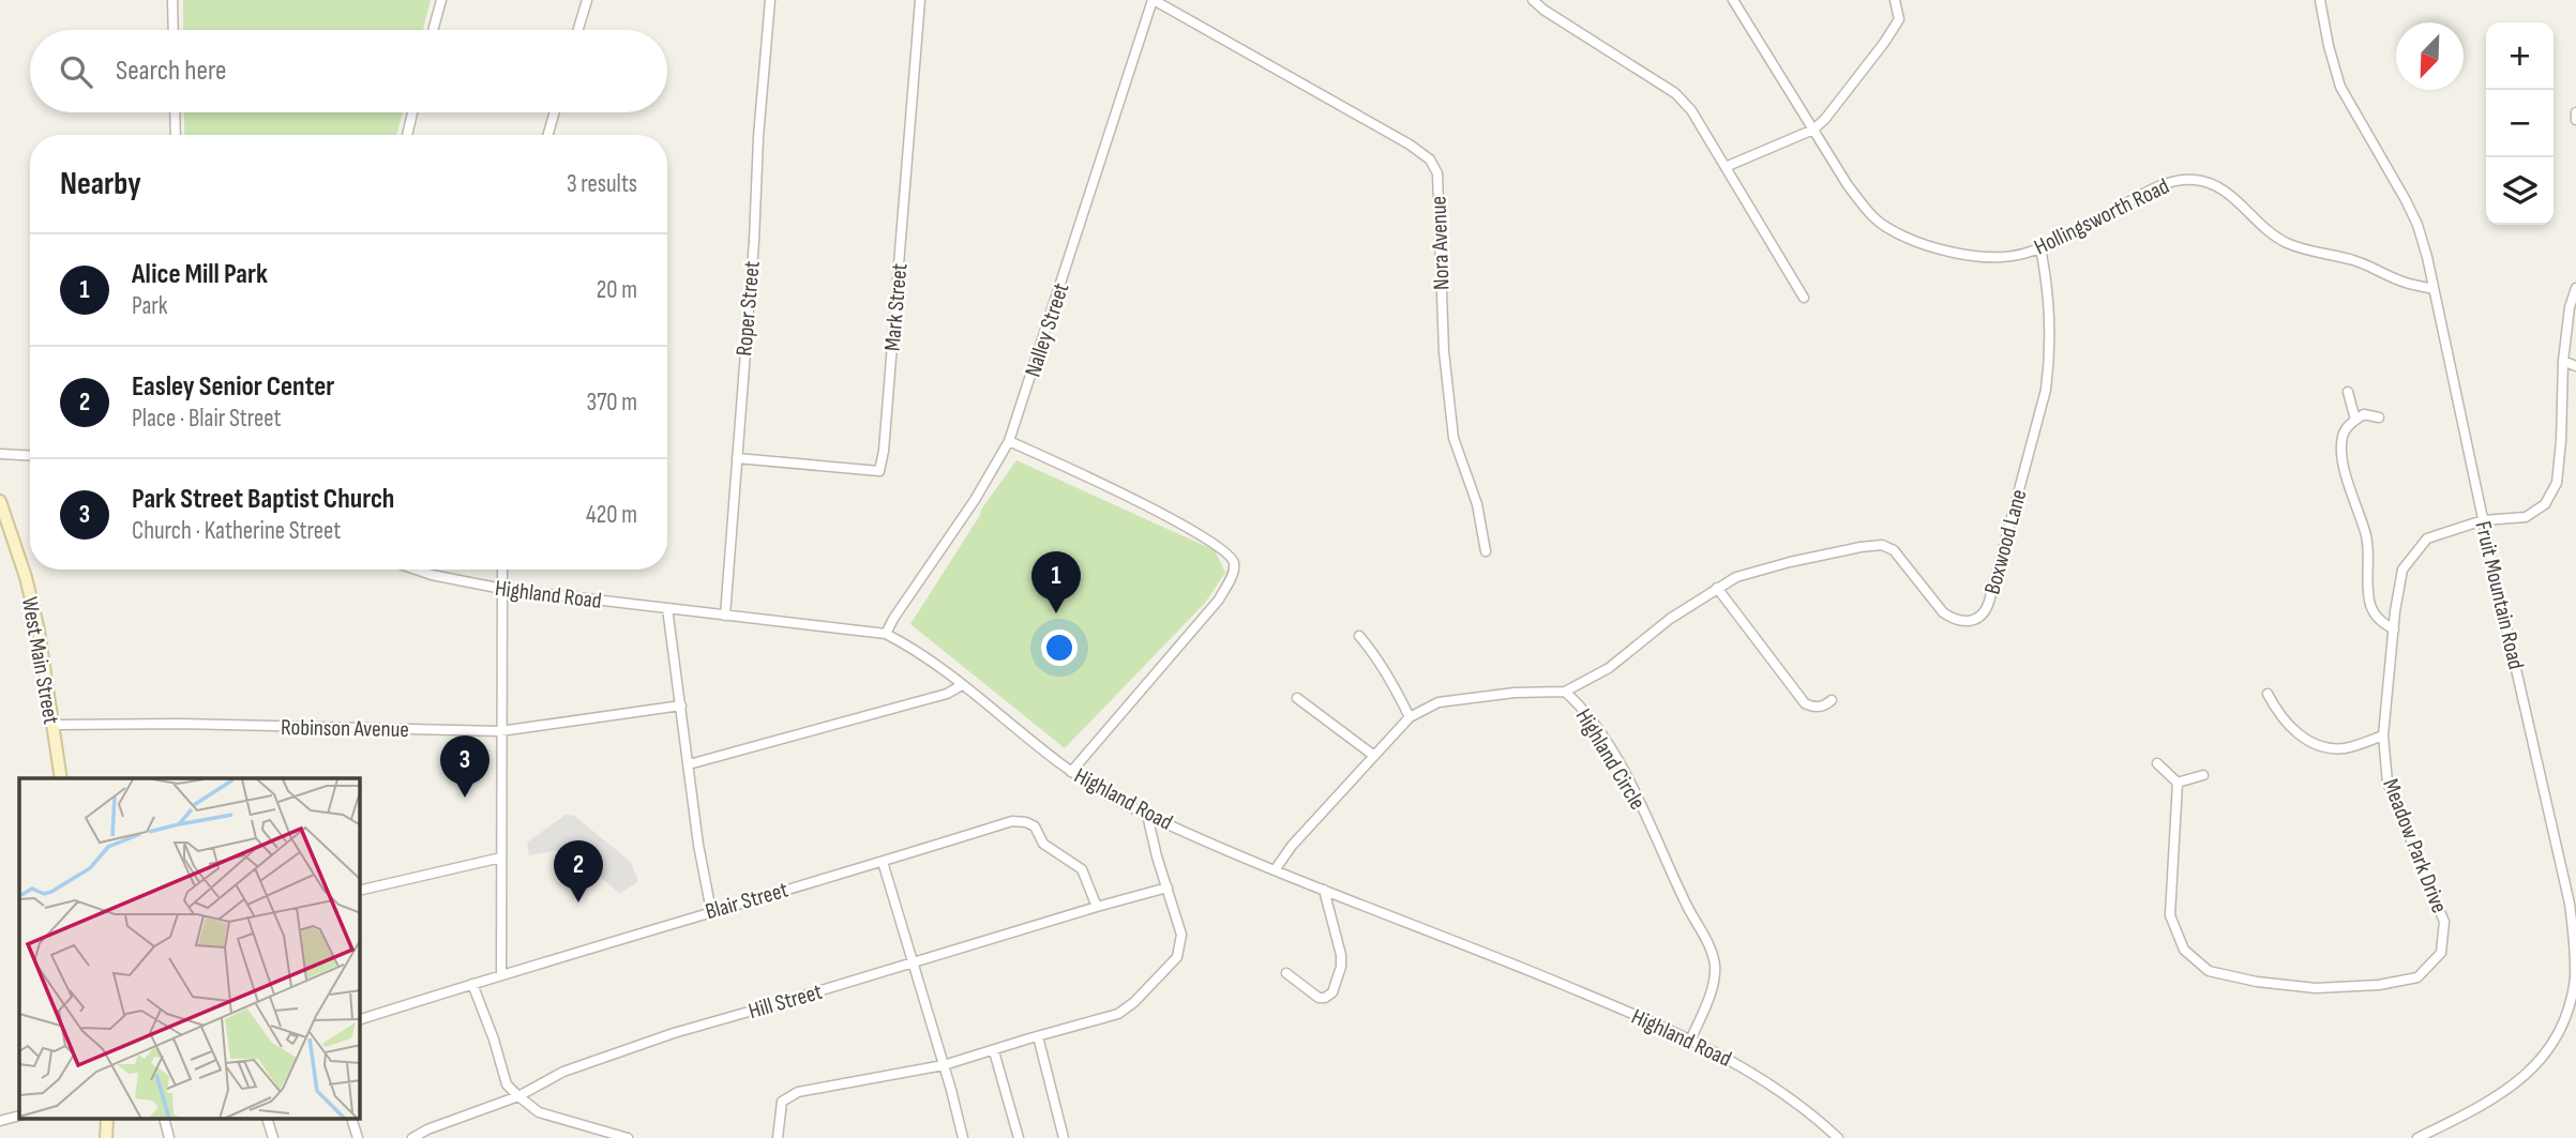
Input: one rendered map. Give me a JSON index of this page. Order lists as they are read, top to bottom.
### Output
{
  "streets": {
    "main road": ["West Main Street"],
    "street": [
      "Hollingsworth Road",
      "Nora Avenue",
      "Mark Street",
      "Roper Street",
      "Nalley Street",
      "Boxwood Lane",
      "Highland Road",
      "Fruit Mountain Road",
      "Robinson Avenue",
      "Highland Circle",
      "Meadow Park Drive",
      "Blair Street",
      "Hill Street"
    ]
  },
  "crossings": [
    ["Hollingsworth Road", "Boxwood Lane"],
    ["Hollingsworth Road", "Fruit Mountain Road"],
    ["Nora Avenue", "Nalley Street"],
    ["Mark Street", "Roper Street"],
    ["Roper Street", "Highland Road"],
    ["Nalley Street", "Highland Road"],
    ["Boxwood Lane", "Highland Circle"],
    ["Highland Road", "Highland Circle"],
    ["Fruit Mountain Road", "Meadow Park Drive"],
    ["West Main Street", "Robinson Avenue"],
    ["Blair Street", "Hill Street"]
  ],
  "north": "bottom left",
  "page": {
    "map_buttons": ["+", "−"],
    "search": "Search here",
    "heading": ["Nearby", "3 results"],
    "list": [
      {
        "mark": "1",
        "name": "Alice Mill Park",
        "note": "Park",
        "value": "20 m"
      },
      {
        "mark": "2",
        "name": "Easley Senior Center",
        "note": "Place · Blair Street",
        "value": "370 m"
      },
      {
        "mark": "3",
        "name": "Park Street Baptist Church",
        "note": "Church · Katherine Street",
        "value": "420 m"
      }
    ],
    "pins": ["1", "3", "2"]
  }
}
